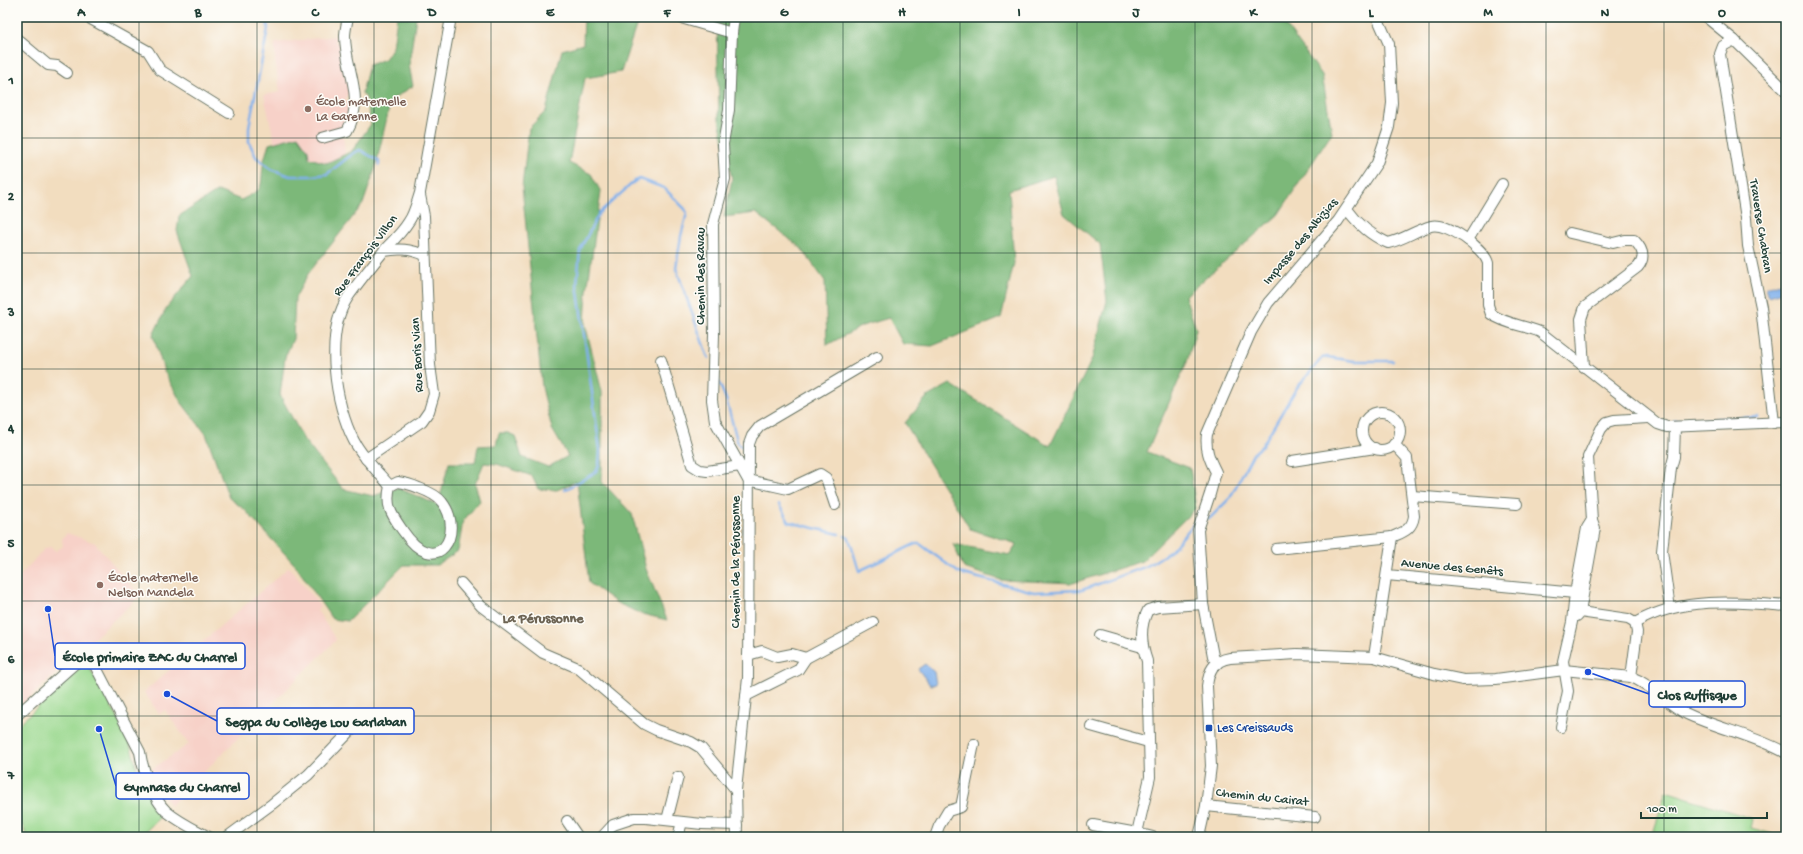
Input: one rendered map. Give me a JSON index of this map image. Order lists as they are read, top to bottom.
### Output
{
  "streets": {
    "street": [
      "Traverse Chabran",
      "Impasse des Albizias",
      "Rue François Villon",
      "Chemin des Ravau",
      "Rue Boris Vian",
      "Chemin de la Pérussonne",
      "Avenue des Genêts",
      "Chemin du Cairat"
    ]
  },
  "crossings": [
    ["Rue François Villon", "Rue Boris Vian"],
    ["Chemin des Ravau", "Chemin de la Pérussonne"]
  ],
  "districts": ["La Pérussonne"],
  "places": {
    "other": [
      "École maternelle La Garenne",
      "École maternelle Nelson Mandela",
      "École primaire ZAC du Charrel",
      "Clos Ruffisque",
      "Segpa du Collège Lou Garlaban",
      "Gymnase du Charrel"
    ],
    "transit": ["Les Creissauds"]
  },
  "scale_bar": "100 m",
  "grid": {
    "columns": [
      "A",
      "B",
      "C",
      "D",
      "E",
      "F",
      "G",
      "H",
      "I",
      "J",
      "K",
      "L",
      "M",
      "N",
      "O"
    ],
    "rows": [
      "1",
      "2",
      "3",
      "4",
      "5",
      "6",
      "7"
    ]
  }
}
